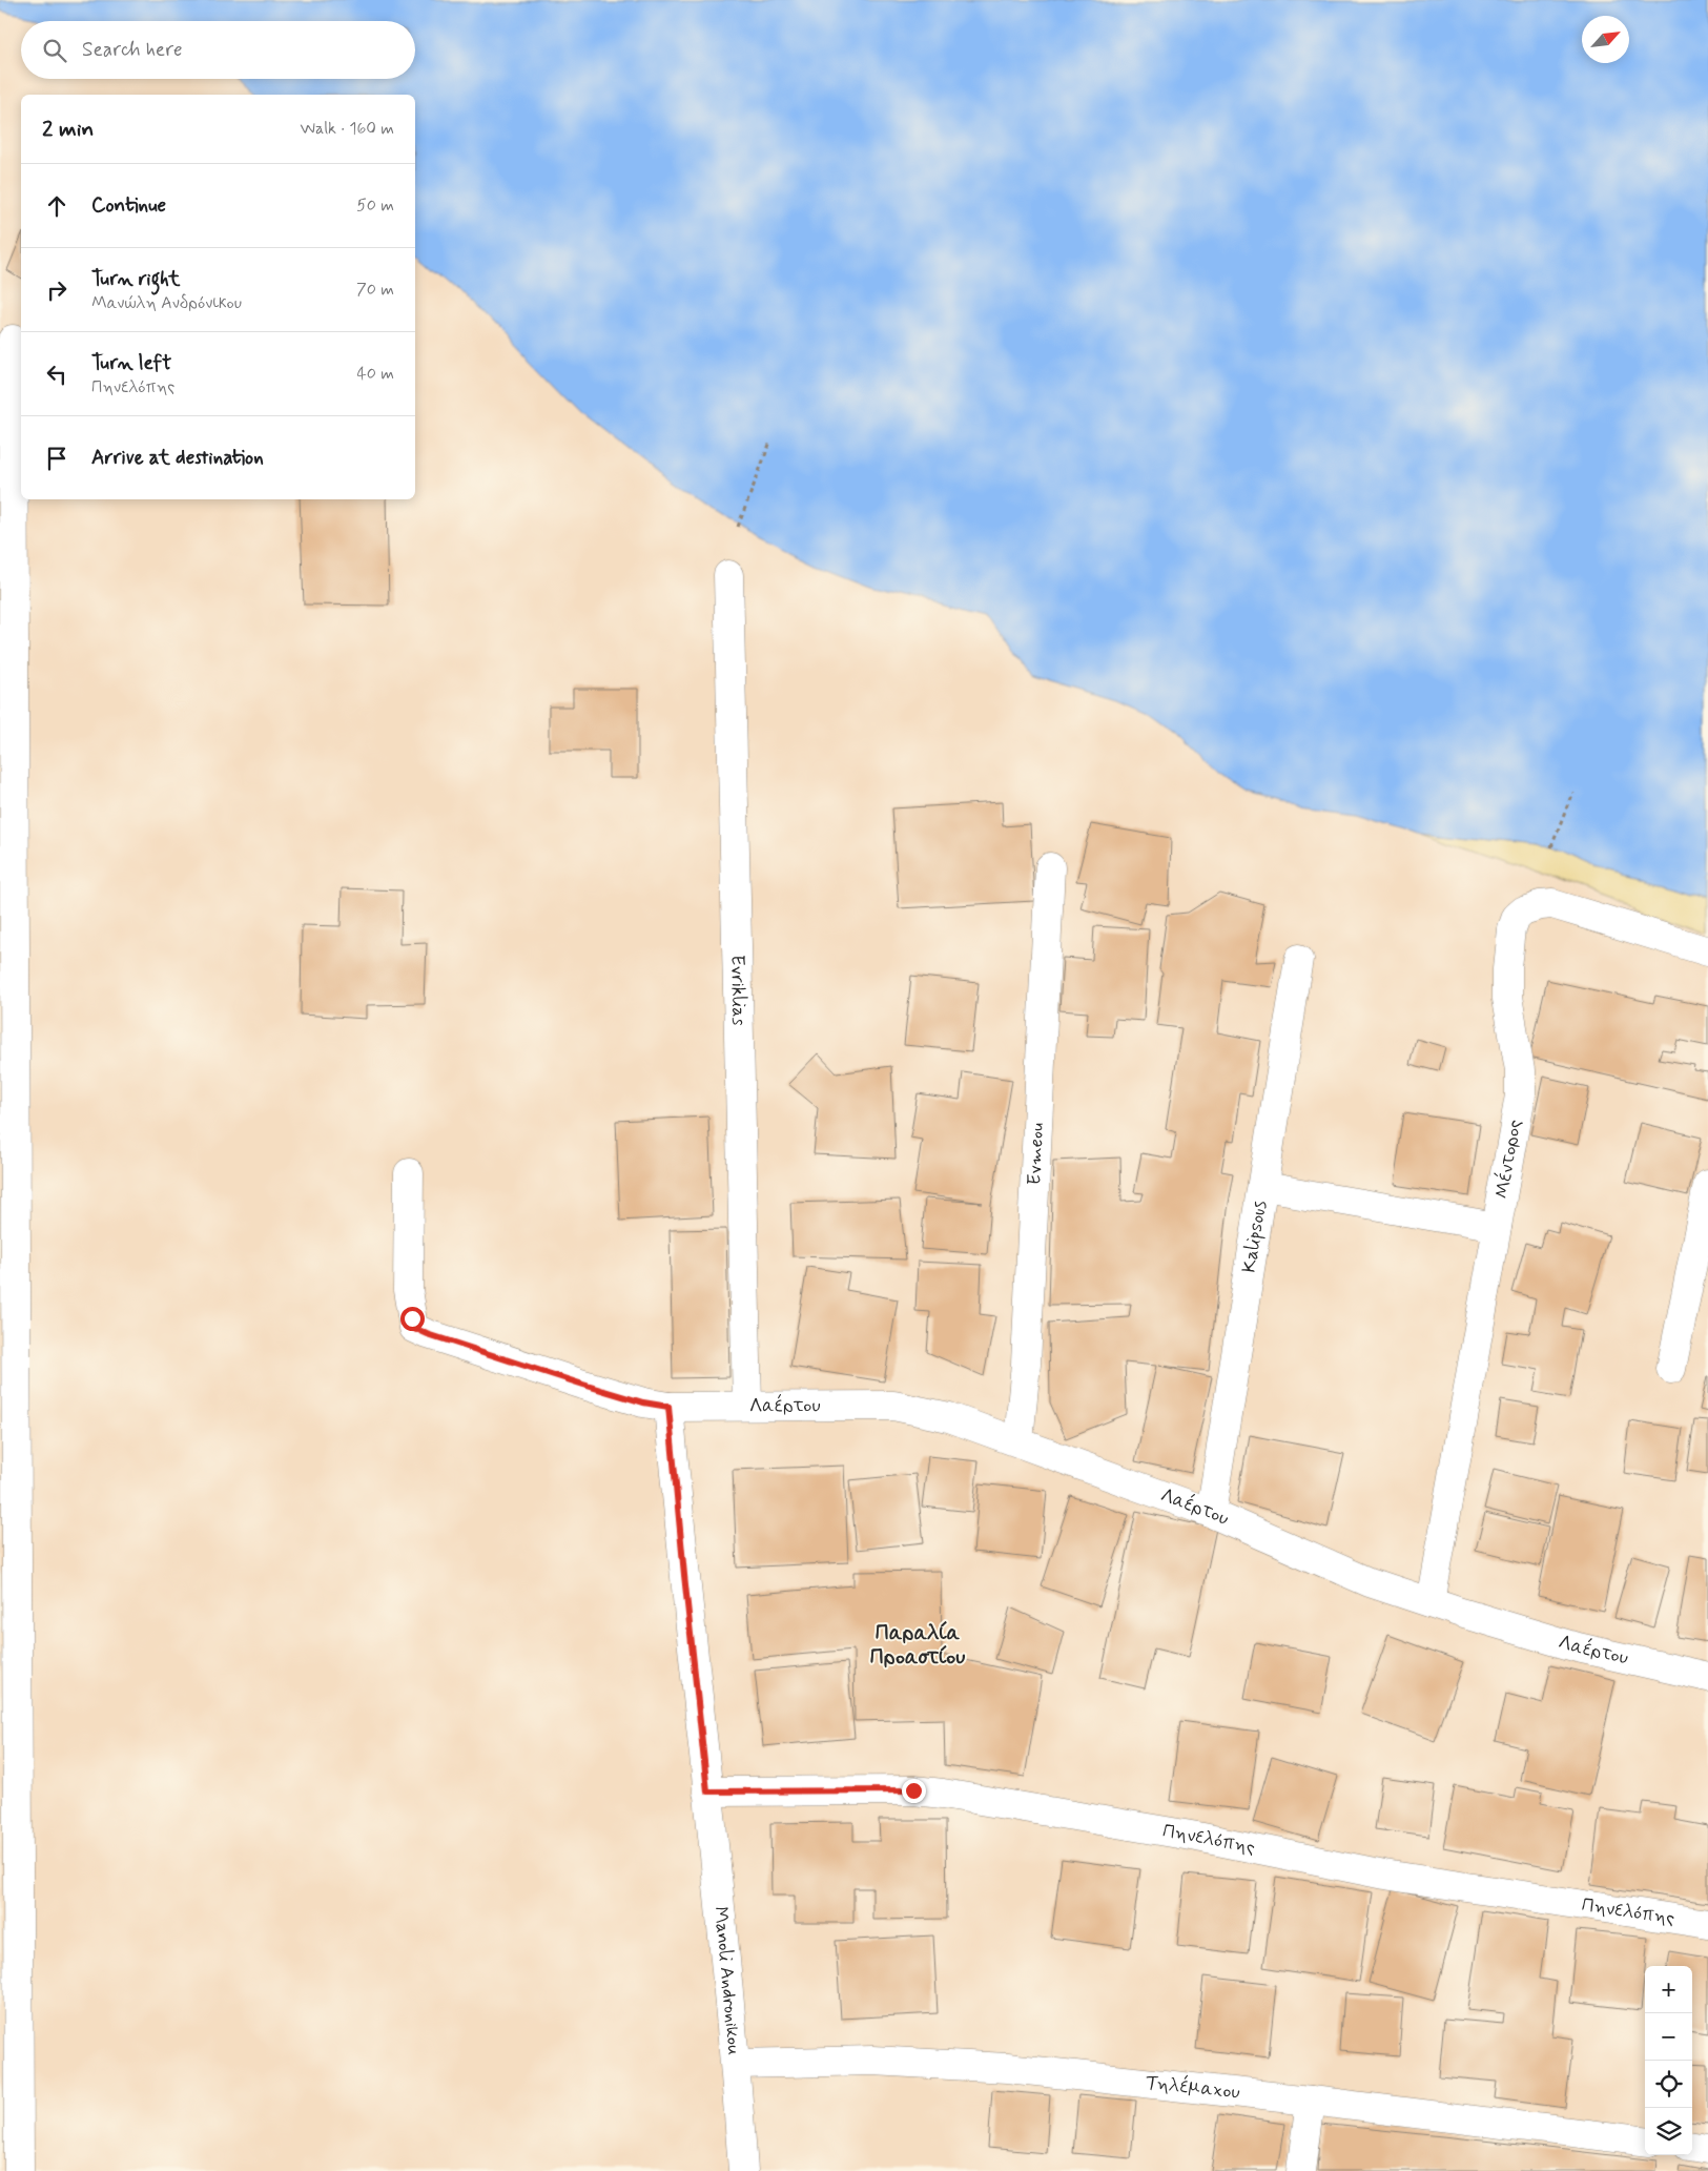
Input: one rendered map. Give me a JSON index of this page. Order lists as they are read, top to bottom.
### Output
{
  "streets": {
    "street": [
      "Evriklias",
      "Evmeou",
      "Μέντορος",
      "Kalipsous",
      "Λαέρτου",
      "Πηνελόπης",
      "Manoli Andronikou",
      "Τηλέμαχου"
    ]
  },
  "crossings": [
    ["Evriklias", "Λαέρτου"],
    ["Evmeou", "Λαέρτου"],
    ["Μέντορος", "Λαέρτου"],
    ["Kalipsous", "Λαέρτου"],
    ["Λαέρτου", "Manoli Andronikou"],
    ["Πηνελόπης", "Manoli Andronikou"],
    ["Manoli Andronikou", "Τηλέμαχου"]
  ],
  "districts": ["Παραλία Προαστίου"],
  "north": "top right",
  "page": {
    "search": "Search here",
    "heading": ["2 min", "Walk · 160 m"],
    "list": [
      ["Continue", "50 m"],
      ["Turn right", "Μανώλη Ανδρόνικου", "70 m"],
      ["Turn left", "Πηνελόπης", "40 m"],
      "Arrive at destination"
    ],
    "map_buttons": ["+", "−"]
  }
}
